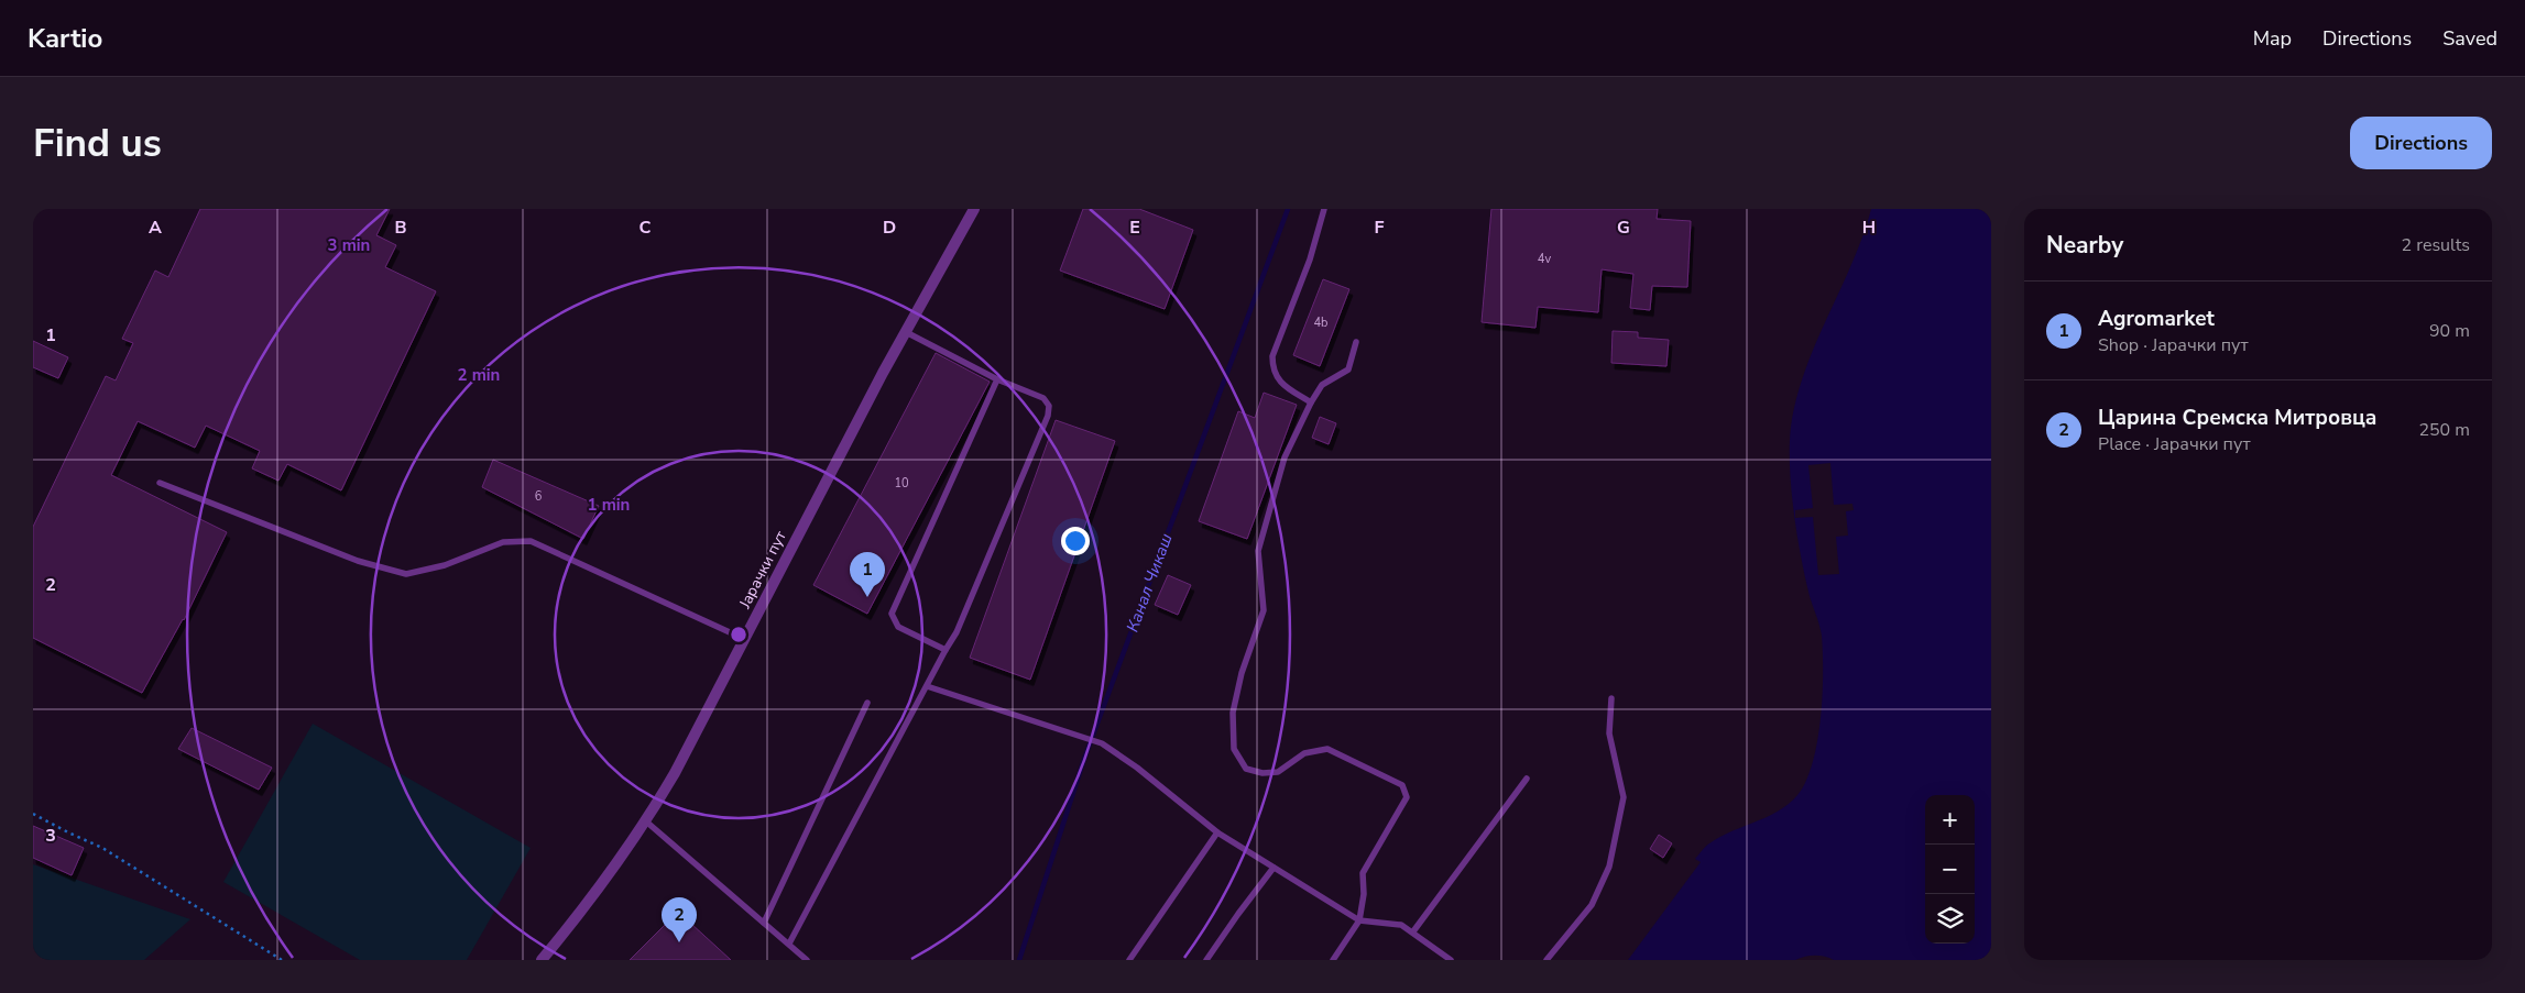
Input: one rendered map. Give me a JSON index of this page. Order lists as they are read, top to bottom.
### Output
{
  "streets": {
    "street": ["Јарачки пут"]
  },
  "water": ["Канал Чикаш"],
  "house_numbers": [
    "4v",
    "4b",
    "10",
    "6"
  ],
  "page": {
    "header": "Kartio",
    "nav": ["Map", "Directions", "Saved"],
    "buttons": "Directions",
    "title": "Find us",
    "heading": ["Nearby", "2 results"],
    "list": [
      {
        "mark": "1",
        "name": "Agromarket",
        "note": "Shop · Јарачки пут",
        "value": "90 m"
      },
      {
        "mark": "2",
        "name": "Царина Сремска Митровца",
        "note": "Place · Јарачки пут",
        "value": "250 m"
      }
    ],
    "pins": ["1", "2"],
    "map_buttons": ["+", "−"]
  },
  "grid": {
    "columns": [
      "A",
      "B",
      "C",
      "D",
      "E",
      "F",
      "G",
      "H"
    ],
    "rows": ["1", "2", "3"]
  },
  "rings": ["3 min", "2 min", "1 min"]
}
